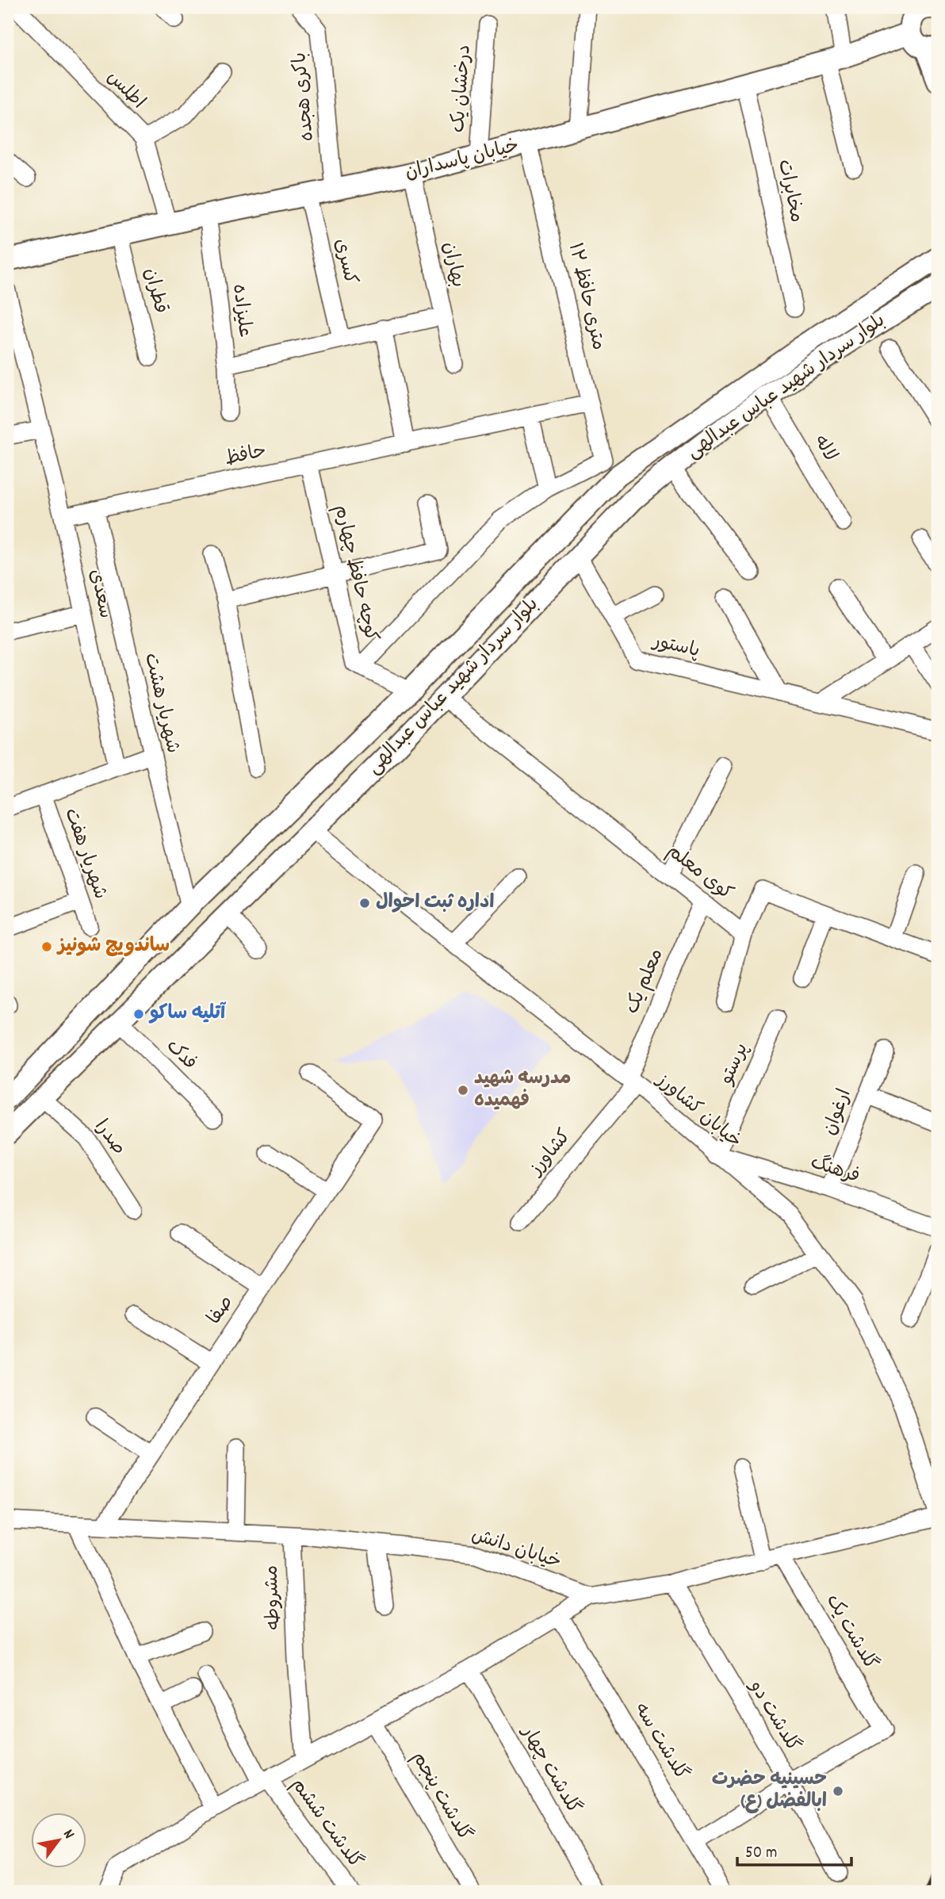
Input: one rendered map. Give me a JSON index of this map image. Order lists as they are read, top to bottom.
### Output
{
  "streets": {
    "street": [
      "درخشان یک",
      "اطلس",
      "باکری هجده",
      "خیابان پاسداران",
      "مخابرات",
      "کسری",
      "بهاران",
      "قطران",
      "۱۲ متری حافظ",
      "علیزاده",
      "بلوار سردار شهید عباس عبدالهی",
      "لاله",
      "حافظ",
      "کوچه حافظ چهارم",
      "سعدی",
      "پاستور",
      "شهریار هشت",
      "شهریار هفت",
      "کوی معلم",
      "معلم یک",
      "فدک",
      "پرستو",
      "خیابان کشاورز",
      "ارغوان",
      "صدرا",
      "کشاورز",
      "فرهنگ",
      "صفا",
      "خیابان دانش",
      "مشروطه",
      "گلدشت یک",
      "گلدشت دو",
      "گلدشت سه",
      "گلدشت چهار",
      "گلدشت پنجم",
      "گلدشت ششم"
    ]
  },
  "crossings": [
    ["درخشان یک", "خیابان پاسداران"],
    ["اطلس", "خیابان پاسداران"],
    ["باکری هجده", "خیابان پاسداران"],
    ["خیابان پاسداران", "مخابرات"],
    ["خیابان پاسداران", "کسری"],
    ["خیابان پاسداران", "بهاران"],
    ["خیابان پاسداران", "قطران"],
    ["خیابان پاسداران", "۱۲ متری حافظ"],
    ["خیابان پاسداران", "علیزاده"],
    ["۱۲ متری حافظ", "حافظ"],
    ["بلوار سردار شهید عباس عبدالهی", "لاله"],
    ["بلوار سردار شهید عباس عبدالهی", "کوچه حافظ چهارم"],
    ["بلوار سردار شهید عباس عبدالهی", "پاستور"],
    ["بلوار سردار شهید عباس عبدالهی", "شهریار هشت"],
    ["بلوار سردار شهید عباس عبدالهی", "کوی معلم"],
    ["بلوار سردار شهید عباس عبدالهی", "فدک"],
    ["بلوار سردار شهید عباس عبدالهی", "خیابان کشاورز"],
    ["بلوار سردار شهید عباس عبدالهی", "صدرا"],
    ["حافظ", "کوچه حافظ چهارم"],
    ["حافظ", "سعدی"],
    ["حافظ", "شهریار هشت"],
    ["کوی معلم", "معلم یک"],
    ["معلم یک", "خیابان کشاورز"],
    ["معلم یک", "کشاورز"],
    ["پرستو", "خیابان کشاورز"],
    ["پرستو", "فرهنگ"],
    ["خیابان کشاورز", "کشاورز"],
    ["خیابان کشاورز", "فرهنگ"],
    ["خیابان کشاورز", "گلدشت یک"],
    ["ارغوان", "فرهنگ"],
    ["صفا", "خیابان دانش"],
    ["خیابان دانش", "مشروطه"],
    ["گلدشت یک", "گلدشت دو"]
  ],
  "places": [
    "اداره ثبت احوال",
    "ساندویچ شونیز",
    "آتلیه ساکو",
    "مدرسه شهید فهمیده",
    "حسینیه حضرت ابالفضل (ع)"
  ],
  "scale_bar": "50 m",
  "north": "top right"
}
